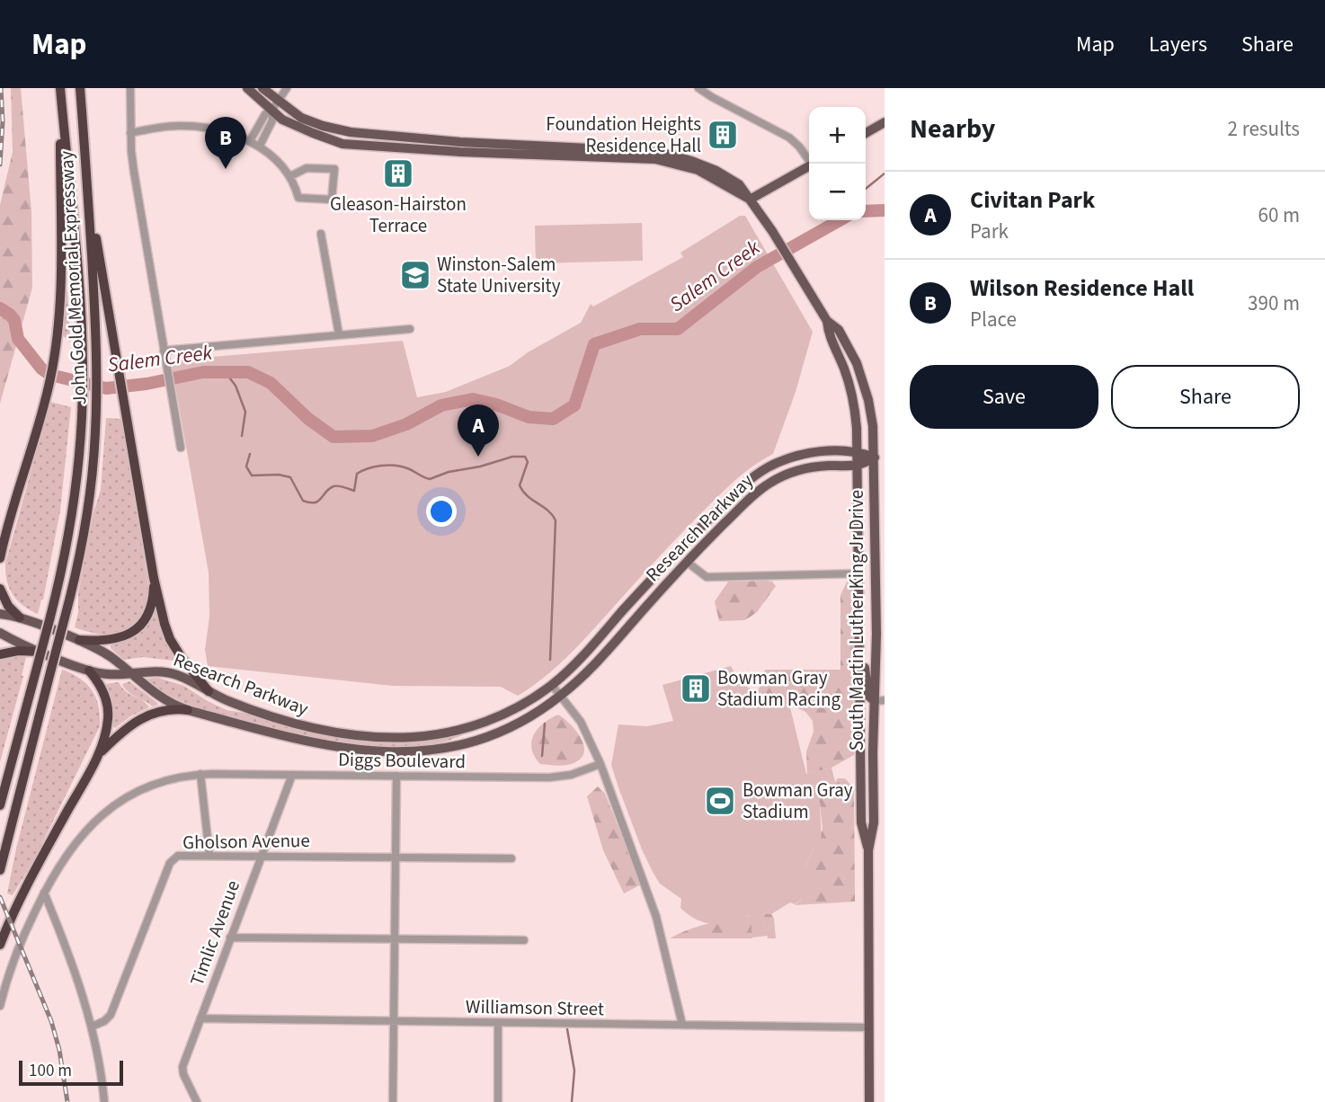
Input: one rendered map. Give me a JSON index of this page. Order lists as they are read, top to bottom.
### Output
{
  "streets": {
    "highway": ["John Gold Memorial Expressway"],
    "main road": ["Research Parkway", "South Martin Luther King Jr Drive"],
    "street": [
      "Diggs Boulevard",
      "Gholson Avenue",
      "Timlic Avenue",
      "Williamson Street"
    ]
  },
  "crossings": [
    ["Research Parkway", "South Martin Luther King Jr Drive"],
    ["Diggs Boulevard", "Timlic Avenue"],
    ["Gholson Avenue", "Timlic Avenue"],
    ["Timlic Avenue", "Williamson Street"]
  ],
  "water": ["Salem Creek"],
  "places": {
    "building": ["Foundation Heights Residence Hall", "Gleason-Hairston Terrace", "Bowman Gray Stadium Racing"],
    "school or university": ["Winston-Salem State University"],
    "sports": ["Bowman Gray Stadium"]
  },
  "scale_bar": "100 m",
  "page": {
    "header": "Map",
    "nav": ["Map", "Layers", "Share"],
    "heading": ["Nearby", "2 results"],
    "map_buttons": ["+", "−"],
    "pins": ["B", "A"],
    "list": [
      {
        "mark": "A",
        "name": "Civitan Park",
        "note": "Park",
        "value": "60 m"
      },
      {
        "mark": "B",
        "name": "Wilson Residence Hall",
        "note": "Place",
        "value": "390 m"
      }
    ],
    "buttons": ["Save", "Share"],
    "scale": "100 m"
  }
}
